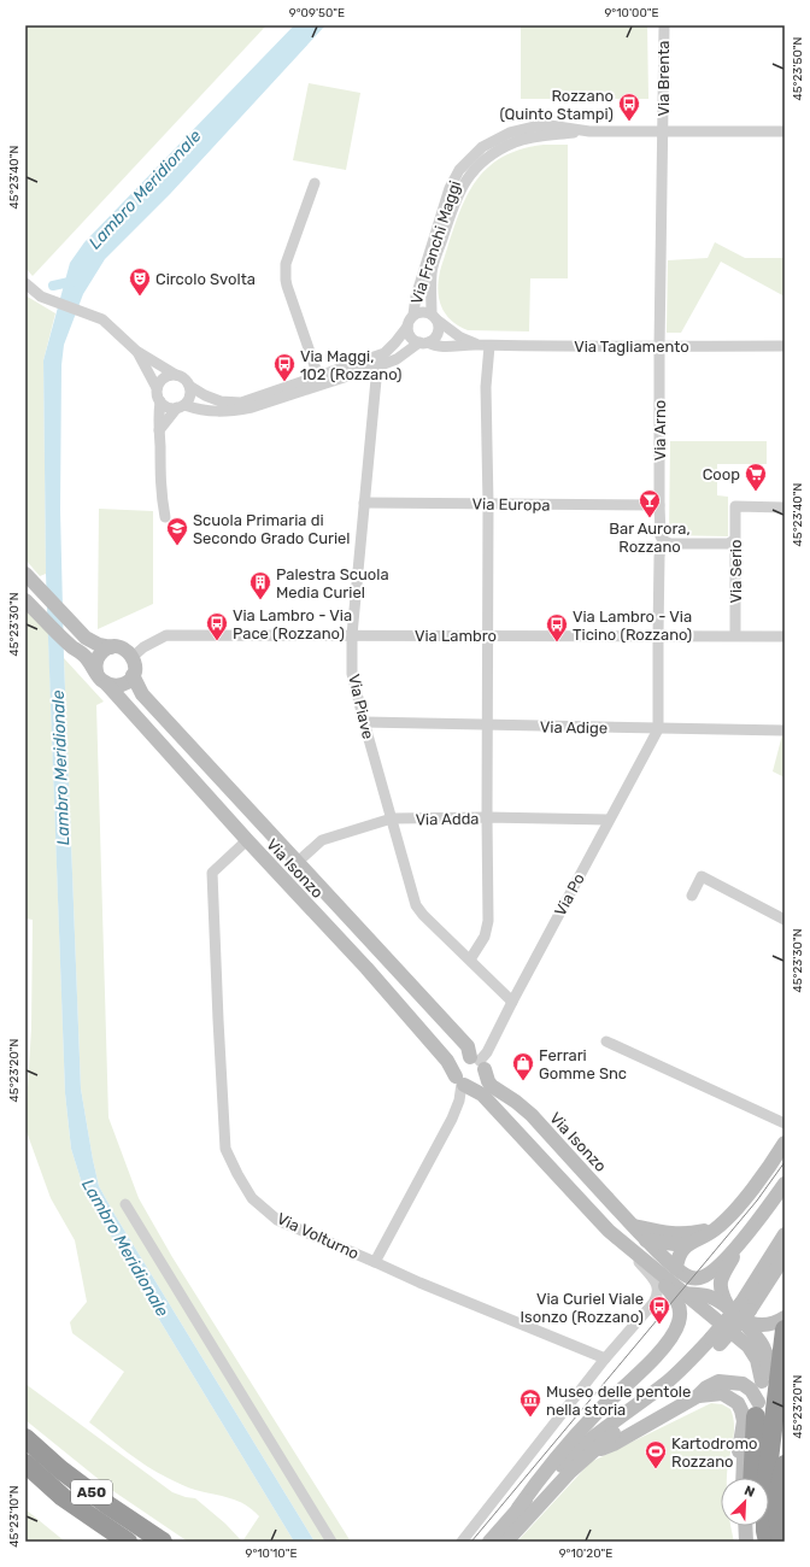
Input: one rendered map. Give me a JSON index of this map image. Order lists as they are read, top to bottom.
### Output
{
  "streets": {
    "highway": ["A50"],
    "main road": ["Via Isonzo"],
    "street": [
      "Via Brenta",
      "Via Franchi Maggi",
      "Via Tagliamento",
      "Via Arno",
      "Via Europa",
      "Via Serio",
      "Via Lambro",
      "Via Piave",
      "Via Adige",
      "Via Adda",
      "Via Po",
      "Via Volturno"
    ]
  },
  "crossings": [
    ["Via Brenta", "Via Franchi Maggi"],
    ["Via Brenta", "Via Arno"],
    ["Via Franchi Maggi", "Via Tagliamento"],
    ["Via Franchi Maggi", "Via Arno"],
    ["Via Tagliamento", "Via Arno"],
    ["Via Arno", "Via Europa"],
    ["Via Arno", "Via Lambro"],
    ["Via Arno", "Via Adige"],
    ["Via Arno", "Via Po"],
    ["Via Europa", "Via Piave"],
    ["Via Serio", "Via Lambro"],
    ["Via Lambro", "Via Piave"],
    ["Via Lambro", "Via Isonzo"],
    ["Via Piave", "Via Adige"],
    ["Via Piave", "Via Adda"],
    ["Via Piave", "Via Po"],
    ["Via Adige", "Via Po"],
    ["Via Adda", "Via Isonzo"],
    ["Via Adda", "Via Po"],
    ["Via Isonzo", "Via Po"],
    ["Via Isonzo", "Via Volturno"]
  ],
  "water": ["Lambro Meridionale"],
  "places": {
    "bus stop": [
      "Rozzano (Quinto Stampi)",
      "Via Maggi, 102 (Rozzano)",
      "Via Lambro - Via Pace (Rozzano)",
      "Via Lambro - Via Ticino (Rozzano)",
      "Via Curiel Viale Isonzo (Rozzano)"
    ],
    "theatre": ["Circolo Svolta"],
    "supermarket": ["Coop"],
    "bar": ["Bar Aurora, Rozzano"],
    "school or university": ["Scuola Primaria di Secondo Grado Curiel"],
    "building": ["Palestra Scuola Media Curiel"],
    "shop": ["Ferrari Gomme Snc"],
    "museum": ["Museo delle pentole nella storia"],
    "sports": ["Kartodromo Rozzano"]
  },
  "north": "top right",
  "coordinates": [
    "9°09'50\"E",
    "9°10'00\"E",
    "45°23'50\"N",
    "45°23'40\"N",
    "45°23'30\"N",
    "45°23'20\"N",
    "45°23'10\"N",
    "9°10'10\"E",
    "9°10'20\"E"
  ]
}
